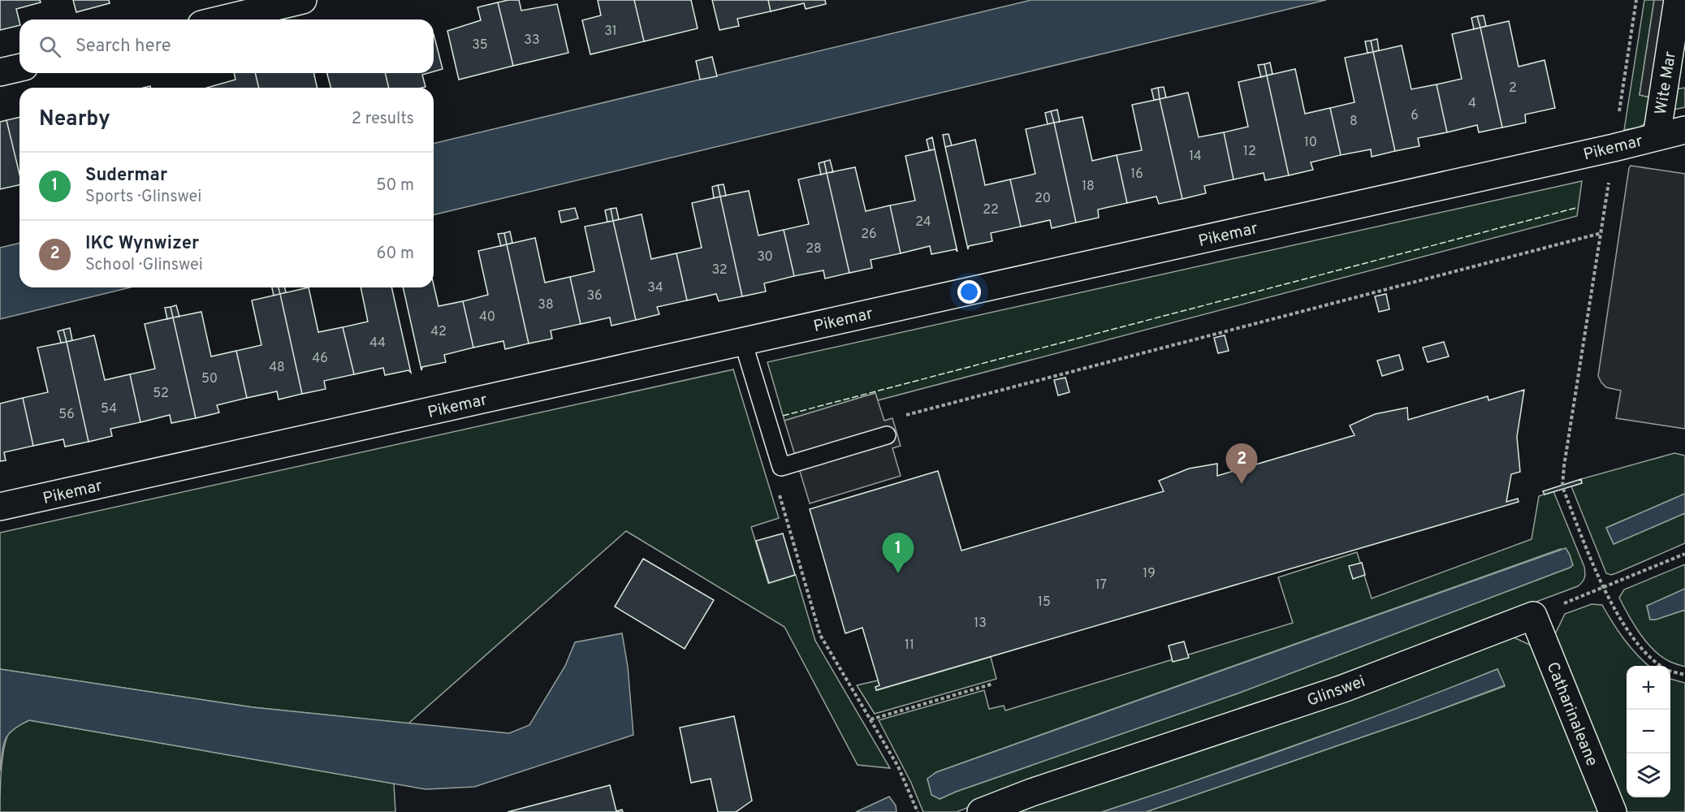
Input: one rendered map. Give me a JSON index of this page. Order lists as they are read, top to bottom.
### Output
{
  "streets": {
    "street": [
      "Wite Mar",
      "Pikemar",
      "Glinswei",
      "Catharinaleane"
    ]
  },
  "crossings": [
    ["Wite Mar", "Pikemar"],
    ["Glinswei", "Catharinaleane"]
  ],
  "house_numbers": [
    "31",
    "33",
    "35",
    "2",
    "4",
    "6",
    "8",
    "10",
    "12",
    "14",
    "16",
    "18",
    "20",
    "22",
    "24",
    "26",
    "28",
    "30",
    "32",
    "34",
    "36",
    "38",
    "40",
    "42",
    "44",
    "46",
    "48",
    "50",
    "52",
    "54",
    "56",
    "19",
    "17",
    "15",
    "13",
    "11"
  ],
  "page": {
    "search": "Search here",
    "heading": ["Nearby", "2 results"],
    "list": [
      {
        "mark": "1",
        "name": "Sudermar",
        "note": "Sports · Glinswei",
        "value": "50 m"
      },
      {
        "mark": "2",
        "name": "IKC Wynwizer",
        "note": "School · Glinswei",
        "value": "60 m"
      }
    ],
    "pins": ["2", "1"],
    "map_buttons": ["+", "−"]
  }
}
